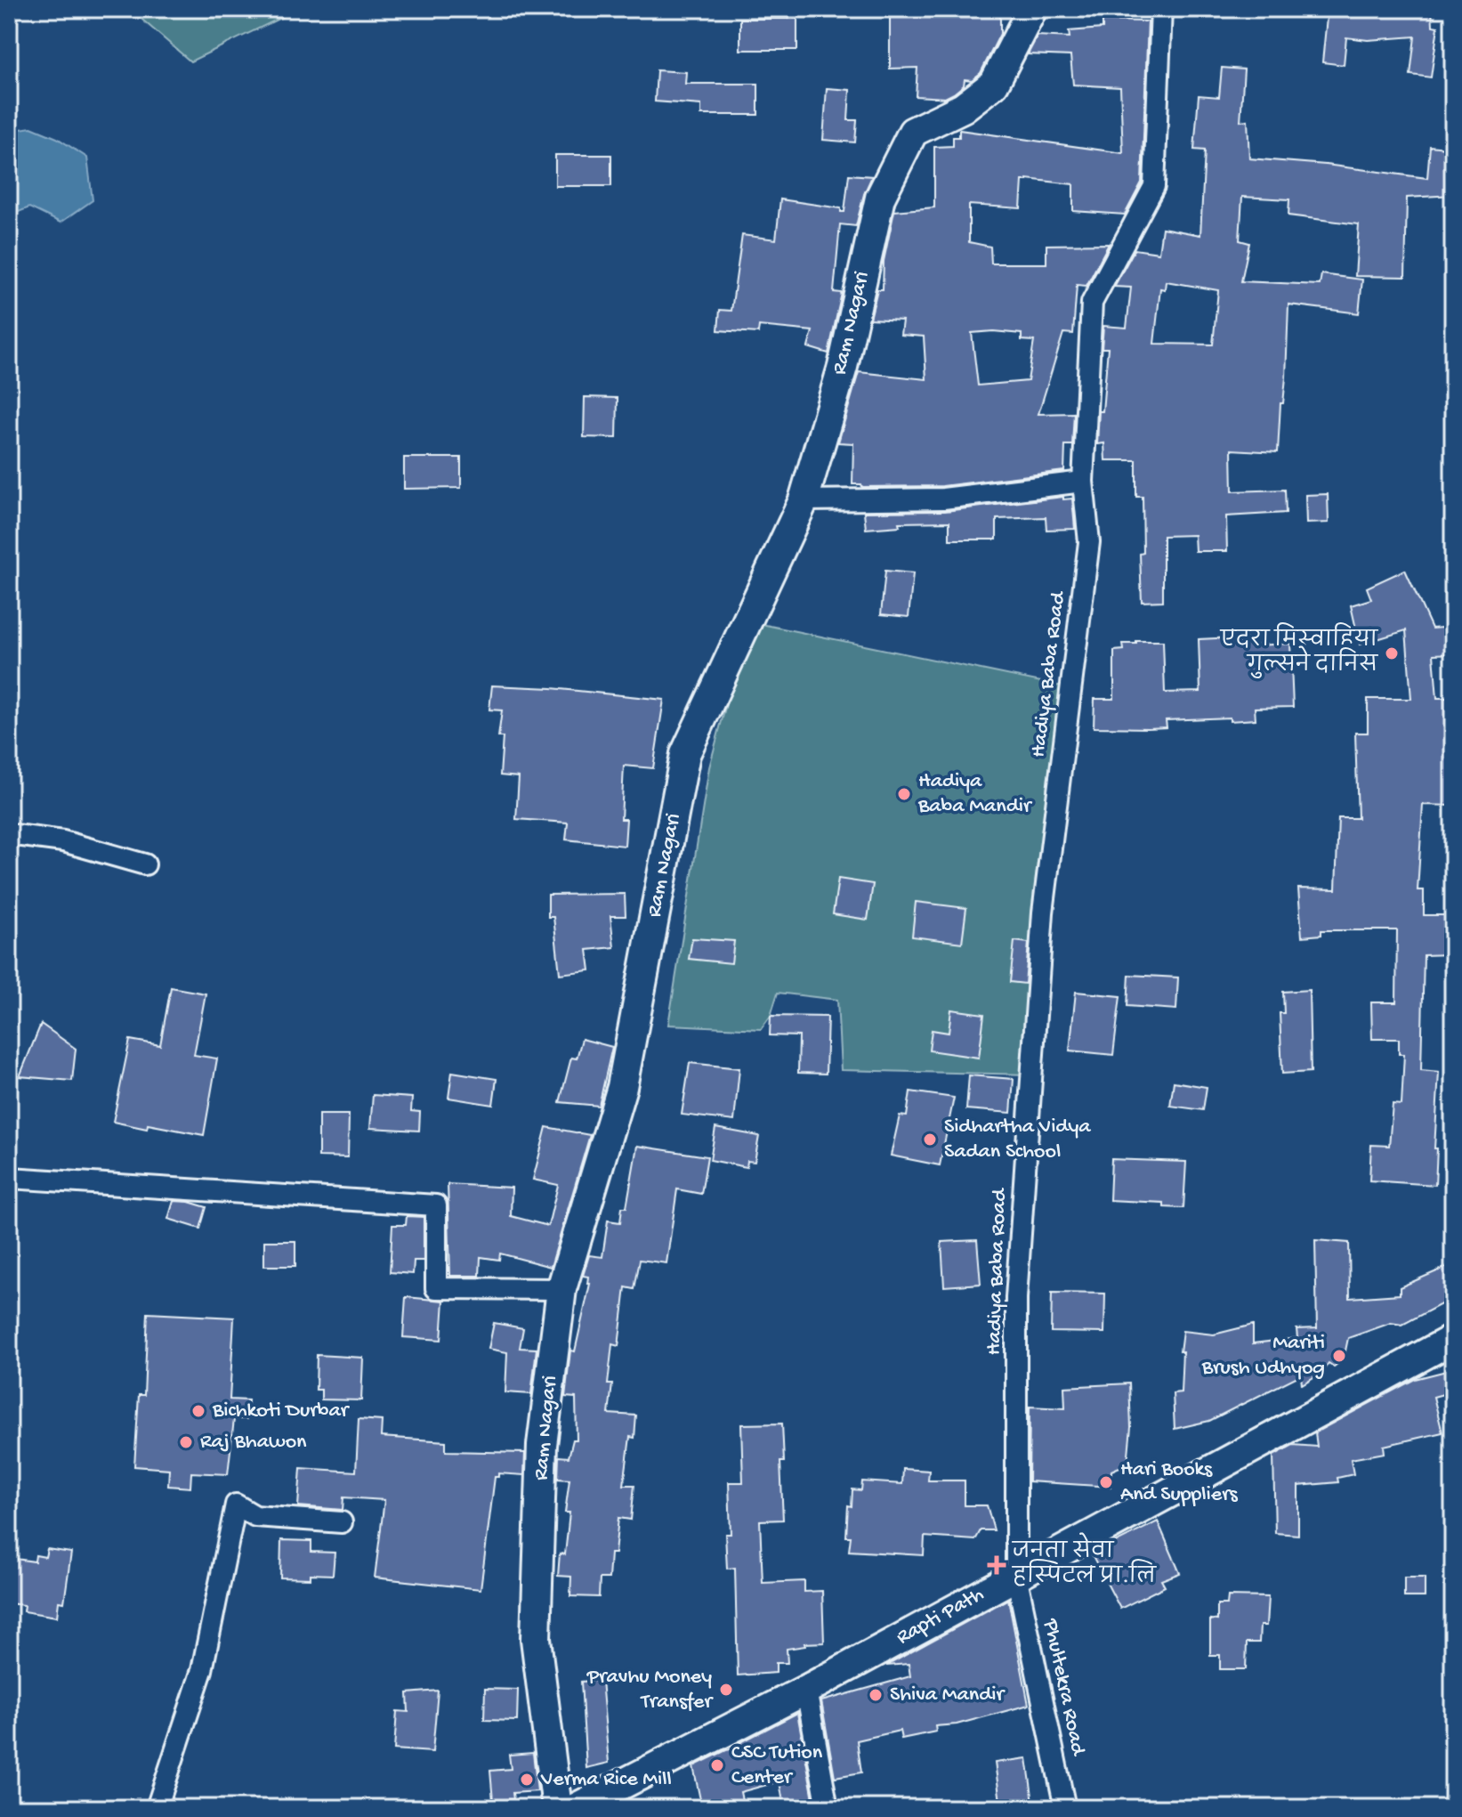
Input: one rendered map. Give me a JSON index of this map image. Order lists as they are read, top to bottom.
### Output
{
  "streets": {
    "main road": ["Ram Nagari", "Rapti Path"],
    "street": ["Hadiya Baba Road", "Phultekra Road"]
  },
  "crossings": [
    ["Hadiya Baba Road", "Rapti Path"],
    ["Hadiya Baba Road", "Phultekra Road"],
    ["Rapti Path", "Phultekra Road"]
  ],
  "places": {
    "other": [
      "एदरा मिस्वाहिया गुल्सने दानिस",
      "Hadiya Baba Mandir",
      "Sidhartha Vidya Sadan School",
      "Mariti Brush Udhyog",
      "Bichkoti Durbar",
      "Raj Bhawon",
      "Hari Books And Suppliers",
      "Pravhu Money Transfer",
      "Shiva Mandir",
      "CSC Tution Center",
      "Verma Rice Mill"
    ],
    "health": ["जनता सेवा हस्पिटल प्रा.लि"]
  }
}
